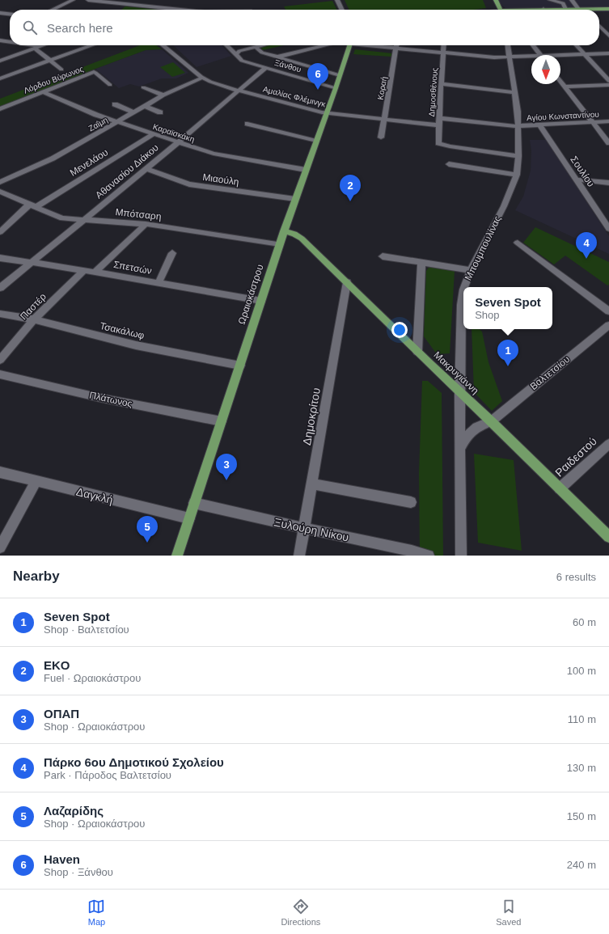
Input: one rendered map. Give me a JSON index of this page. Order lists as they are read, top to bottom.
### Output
{
  "streets": {
    "main road": ["Ωραιοκάστρου", "Μακρυγιάννη"],
    "street": [
      "Ξάνθου",
      "Λόρδου Βύρωνος",
      "Κοραή",
      "Δημοσθένους",
      "Αμαλίας Φλέμινγκ",
      "Αγίου Κωνσταντίνου",
      "Ζαΐμη",
      "Καραϊσκάκη",
      "Μενελάου",
      "Αθανασίου Διάκου",
      "Σουλίου",
      "Μιαούλη",
      "Μπότσαρη",
      "Μπουμπουλίνας",
      "Σπετσών",
      "Παστέρ",
      "Τσακάλωφ",
      "Βαλτετσίου",
      "Πλάτωνος",
      "Δημοκρίτου",
      "Ραιδεστού",
      "Δαγκλή",
      "Ξυλούρη Νίκου"
    ]
  },
  "crossings": [
    ["Ξάνθου", "Αθανασίου Διάκου"],
    ["Ξάνθου", "Ωραιοκάστρου"],
    ["Λόρδου Βύρωνος", "Καραϊσκάκη"],
    ["Κοραή", "Αμαλίας Φλέμινγκ"],
    ["Δημοσθένους", "Αμαλίας Φλέμινγκ"],
    ["Δημοσθένους", "Μπουμπουλίνας"],
    ["Αμαλίας Φλέμινγκ", "Ζαΐμη"],
    ["Αμαλίας Φλέμινγκ", "Αθανασίου Διάκου"],
    ["Αμαλίας Φλέμινγκ", "Ωραιοκάστρου"],
    ["Αγίου Κωνσταντίνου", "Σουλίου"],
    ["Αγίου Κωνσταντίνου", "Μπουμπουλίνας"],
    ["Ζαΐμη", "Καραϊσκάκη"],
    ["Καραϊσκάκη", "Μενελάου"],
    ["Καραϊσκάκη", "Αθανασίου Διάκου"],
    ["Καραϊσκάκη", "Ωραιοκάστρου"],
    ["Μενελάου", "Μπότσαρη"],
    ["Αθανασίου Διάκου", "Μιαούλη"],
    ["Αθανασίου Διάκου", "Μπότσαρη"],
    ["Αθανασίου Διάκου", "Σπετσών"],
    ["Μιαούλη", "Ωραιοκάστρου"],
    ["Μπότσαρη", "Ωραιοκάστρου"],
    ["Μπουμπουλίνας", "Μακρυγιάννη"],
    ["Μπουμπουλίνας", "Βαλτετσίου"],
    ["Σπετσών", "Ωραιοκάστρου"],
    ["Σπετσών", "Παστέρ"],
    ["Ωραιοκάστρου", "Τσακάλωφ"],
    ["Ωραιοκάστρου", "Μακρυγιάννη"],
    ["Ωραιοκάστρου", "Πλάτωνος"],
    ["Ωραιοκάστρου", "Δαγκλή"],
    ["Ωραιοκάστρου", "Ξυλούρη Νίκου"],
    ["Παστέρ", "Τσακάλωφ"],
    ["Μακρυγιάννη", "Βαλτετσίου"],
    ["Μακρυγιάννη", "Δημοκρίτου"],
    ["Μακρυγιάννη", "Ραιδεστού"],
    ["Δημοκρίτου", "Ξυλούρη Νίκου"]
  ],
  "north": "bottom",
  "page": {
    "search": "Search here",
    "pins": [
      "6",
      "2",
      "4",
      "1",
      "3",
      "5"
    ],
    "popup": ["Seven Spot", "Shop"],
    "heading": ["Nearby", "6 results"],
    "list": [
      {
        "mark": "1",
        "name": "Seven Spot",
        "note": "Shop · Βαλτετσίου",
        "value": "60 m"
      },
      {
        "mark": "2",
        "name": "EKO",
        "note": "Fuel · Ωραιοκάστρου",
        "value": "100 m"
      },
      {
        "mark": "3",
        "name": "ΟΠΑΠ",
        "note": "Shop · Ωραιοκάστρου",
        "value": "110 m"
      },
      {
        "mark": "4",
        "name": "Πάρκο 6ου Δημοτικού Σχολείου",
        "note": "Park · Πάροδος Βαλτετσίου",
        "value": "130 m"
      },
      {
        "mark": "5",
        "name": "Λαζαρίδης",
        "note": "Shop · Ωραιοκάστρου",
        "value": "150 m"
      },
      {
        "mark": "6",
        "name": "Haven",
        "note": "Shop · Ξάνθου",
        "value": "240 m"
      }
    ],
    "nav": ["Map", "Directions", "Saved"]
  }
}
